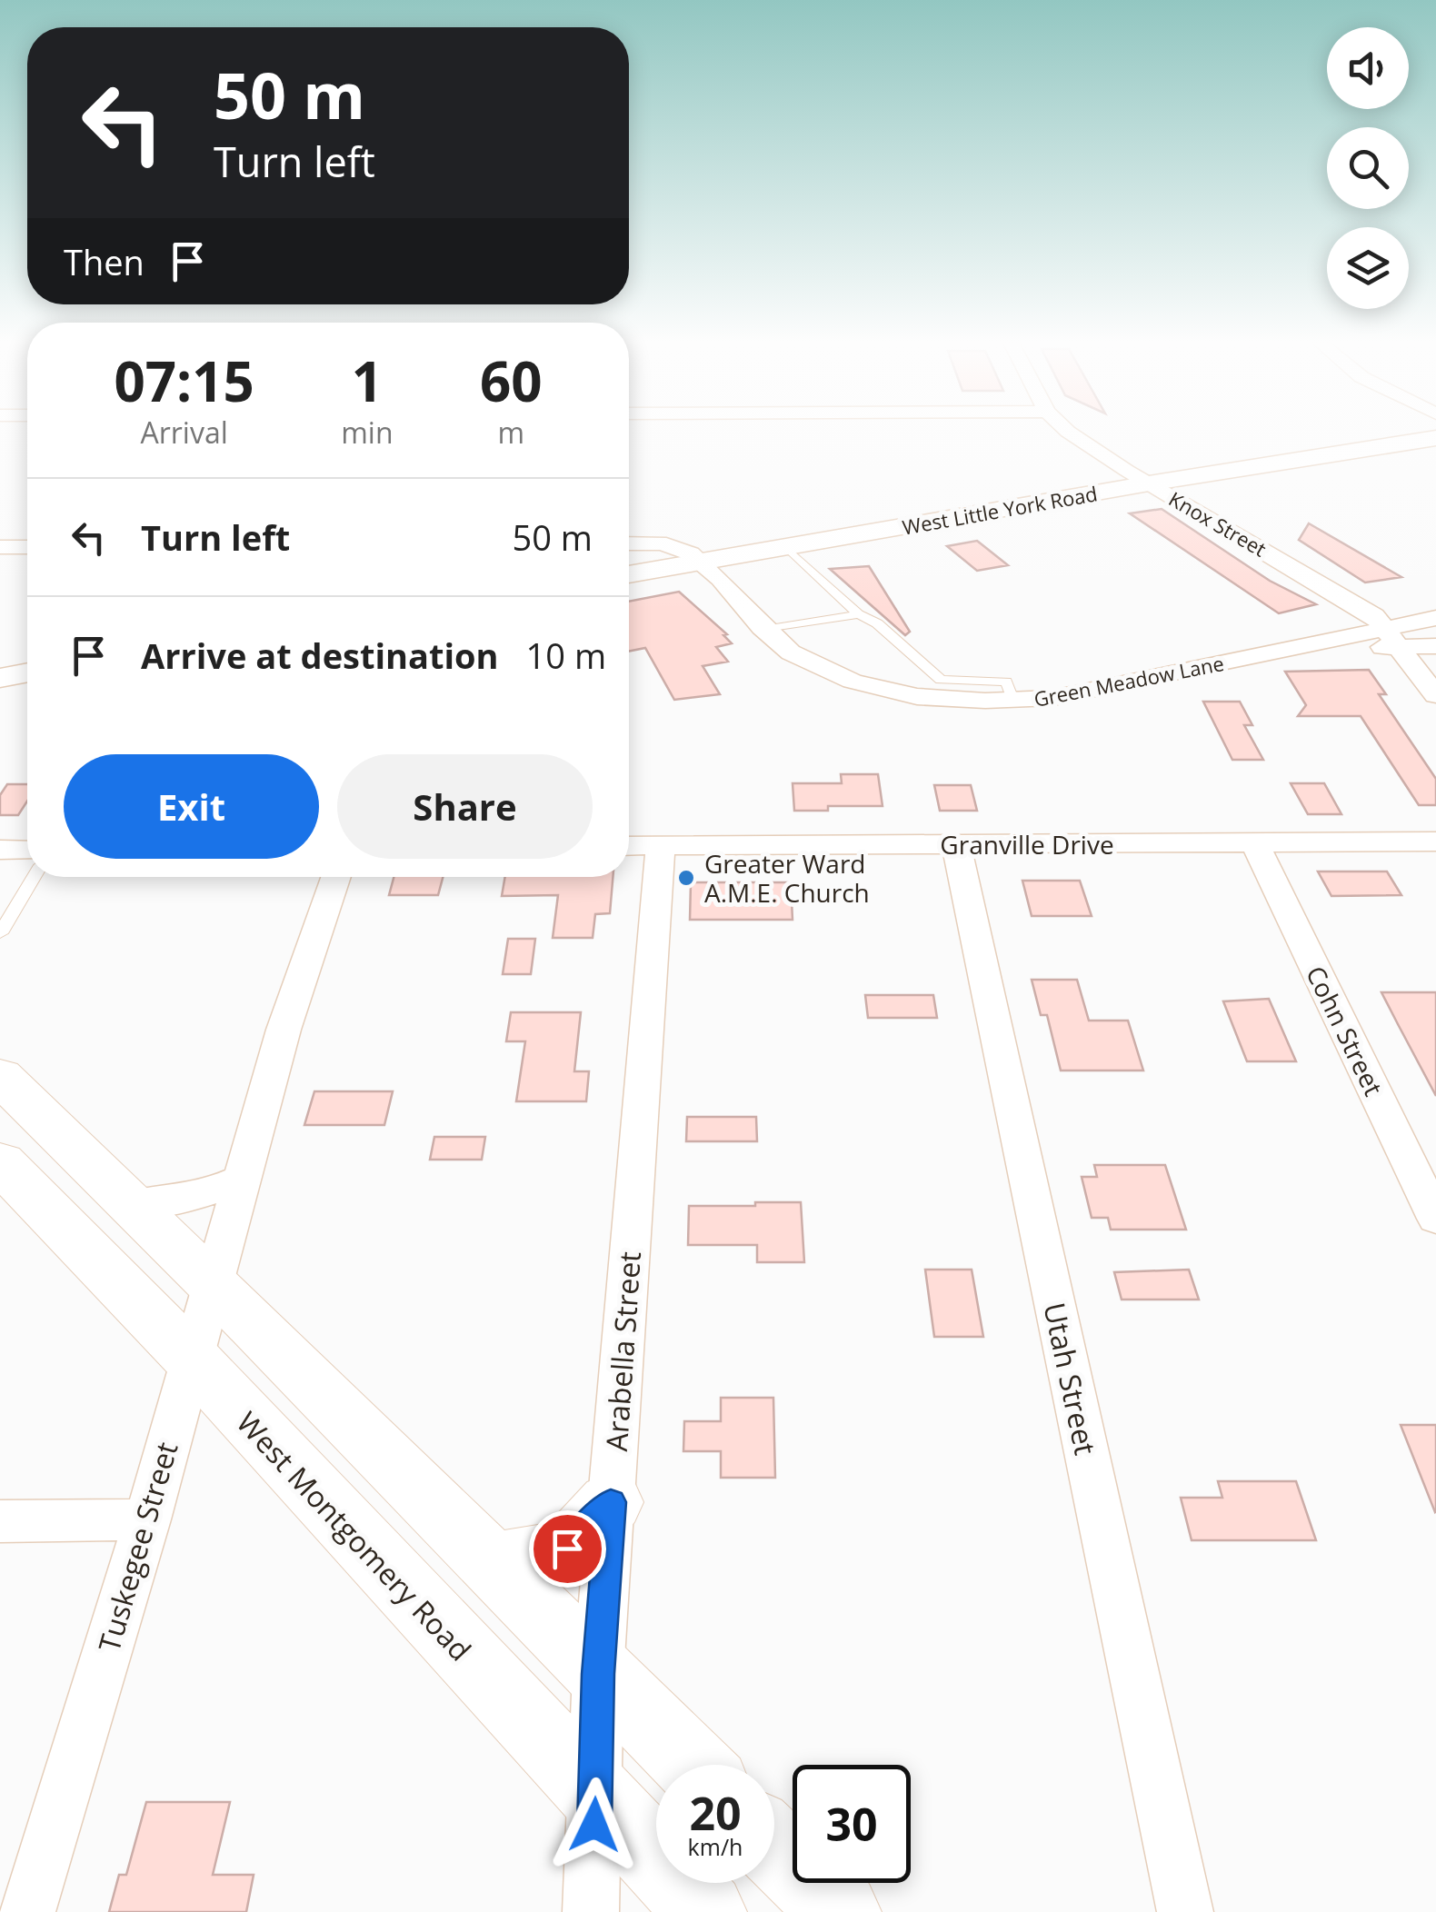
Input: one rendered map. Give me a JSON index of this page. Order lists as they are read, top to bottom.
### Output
{
  "streets": {
    "main road": ["West Montgomery Road"],
    "street": [
      "West Little York Road",
      "Knox Street",
      "Green Meadow Lane",
      "Granville Drive",
      "Cohn Street",
      "Arabella Street",
      "Utah Street",
      "Tuskegee Street"
    ]
  },
  "crossings": [
    ["West Little York Road", "Knox Street"],
    ["West Little York Road", "Green Meadow Lane"],
    ["Knox Street", "Green Meadow Lane"],
    ["Granville Drive", "Cohn Street"],
    ["Granville Drive", "Arabella Street"],
    ["Granville Drive", "Utah Street"],
    ["Arabella Street", "West Montgomery Road"],
    ["West Montgomery Road", "Tuskegee Street"]
  ],
  "places": ["Greater Ward A.M.E. Church"],
  "page": {
    "turn": ["50 m", "Turn left"],
    "then": "Then",
    "eta": [
      "07:15",
      "Arrival",
      "1",
      "min",
      "60",
      "m"
    ],
    "list": [
      {
        "name": "Turn left",
        "value": "50 m"
      },
      {
        "name": "Arrive at destination",
        "value": "10 m"
      }
    ],
    "buttons": ["Exit", "Share"],
    "speed": "20 km/h",
    "limit": "30"
  }
}
